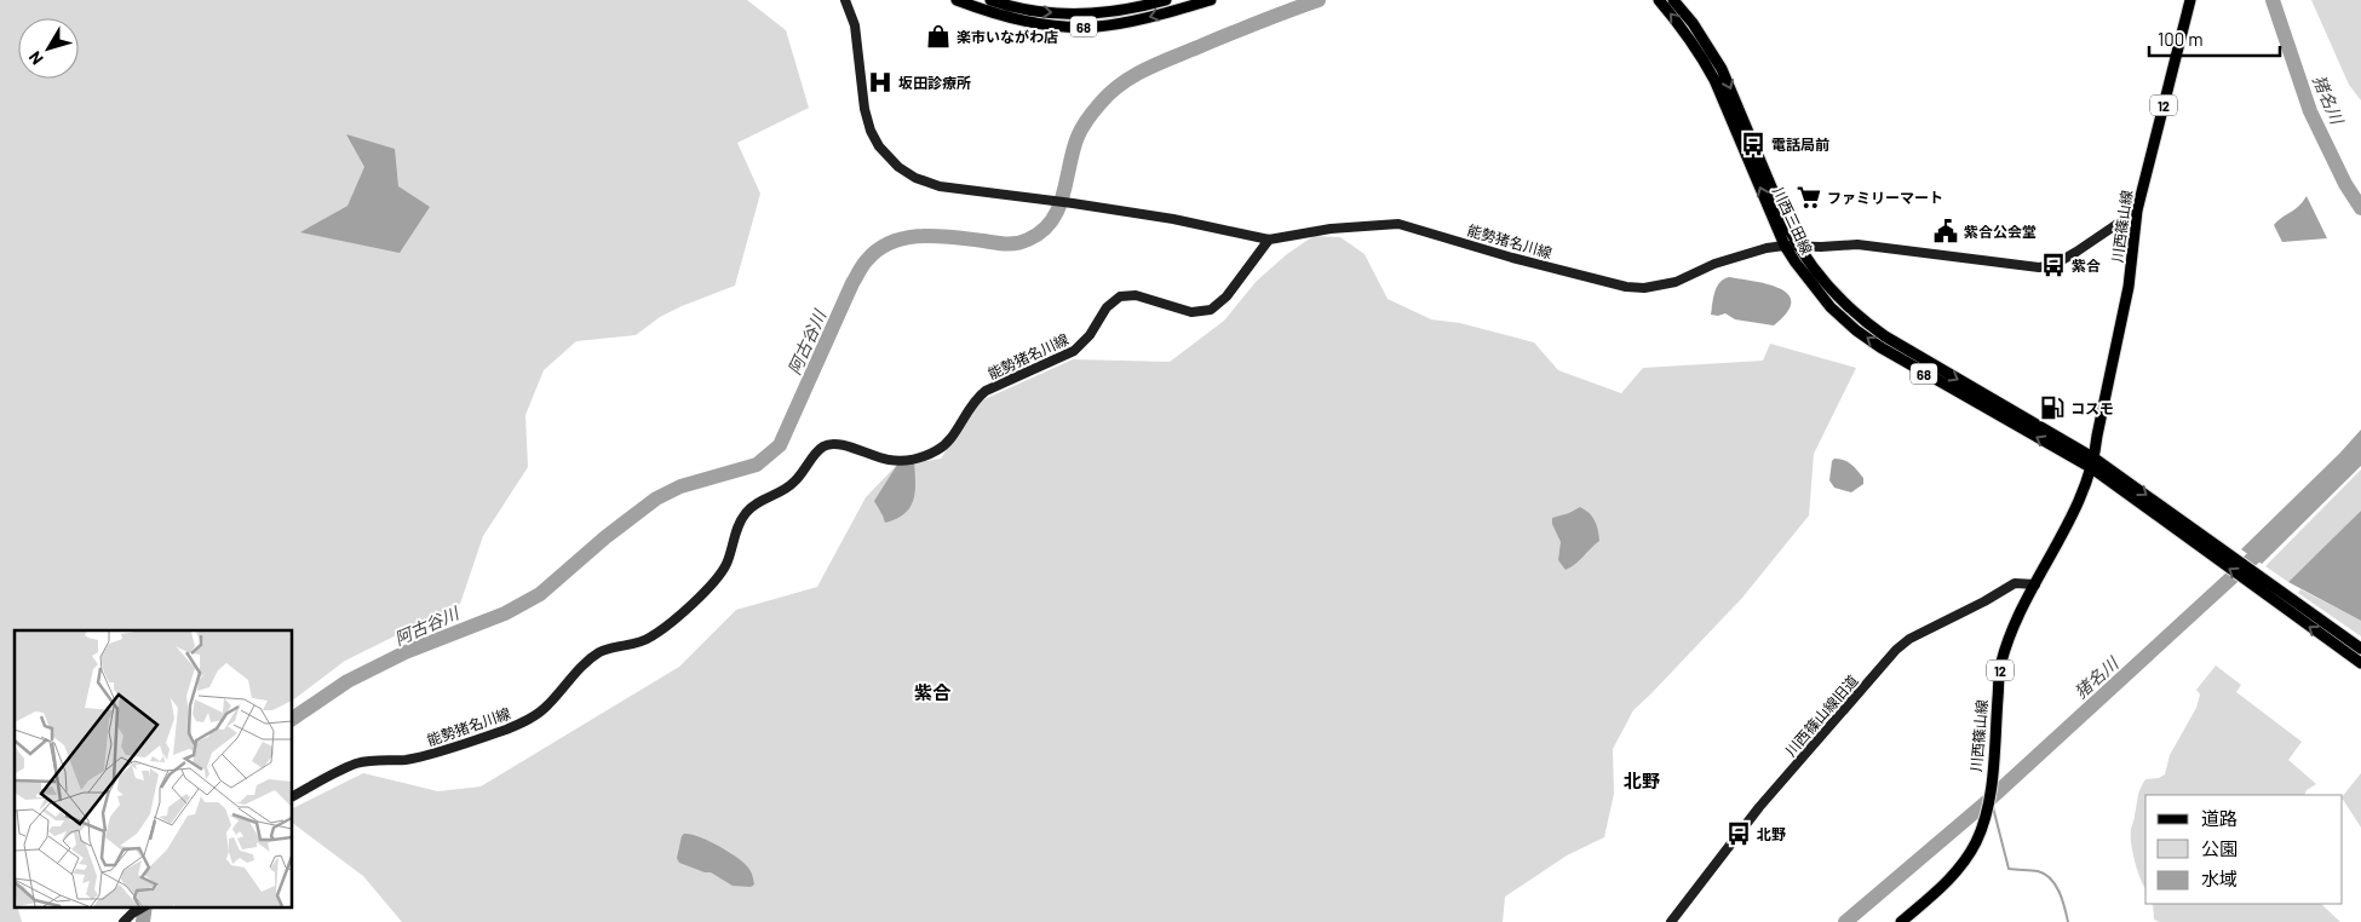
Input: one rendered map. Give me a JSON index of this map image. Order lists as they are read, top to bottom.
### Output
{
  "streets": {
    "main road": [
      "68",
      "12",
      "川西三田線",
      "川西篠山線",
      "能勢猪名川線",
      "川西篠山線旧道"
    ]
  },
  "crossings": [
    ["川西三田線", "川西篠山線"],
    ["川西三田線", "能勢猪名川線"],
    ["川西篠山線", "能勢猪名川線"],
    ["川西篠山線", "川西篠山線旧道"]
  ],
  "districts": ["紫合", "北野"],
  "water": ["猪名川", "阿古谷川"],
  "places": {
    "shop": ["楽市いながわ店"],
    "hospital": ["坂田診療所"],
    "bus stop": ["電話局前", "紫合", "北野"],
    "supermarket": ["ファミリーマート"],
    "public building": ["紫合公会堂"],
    "fuel station": ["コスモ"]
  },
  "legend": ["道路", "公園", "水域"],
  "scale_bar": "100 m",
  "north": "bottom left"
}
